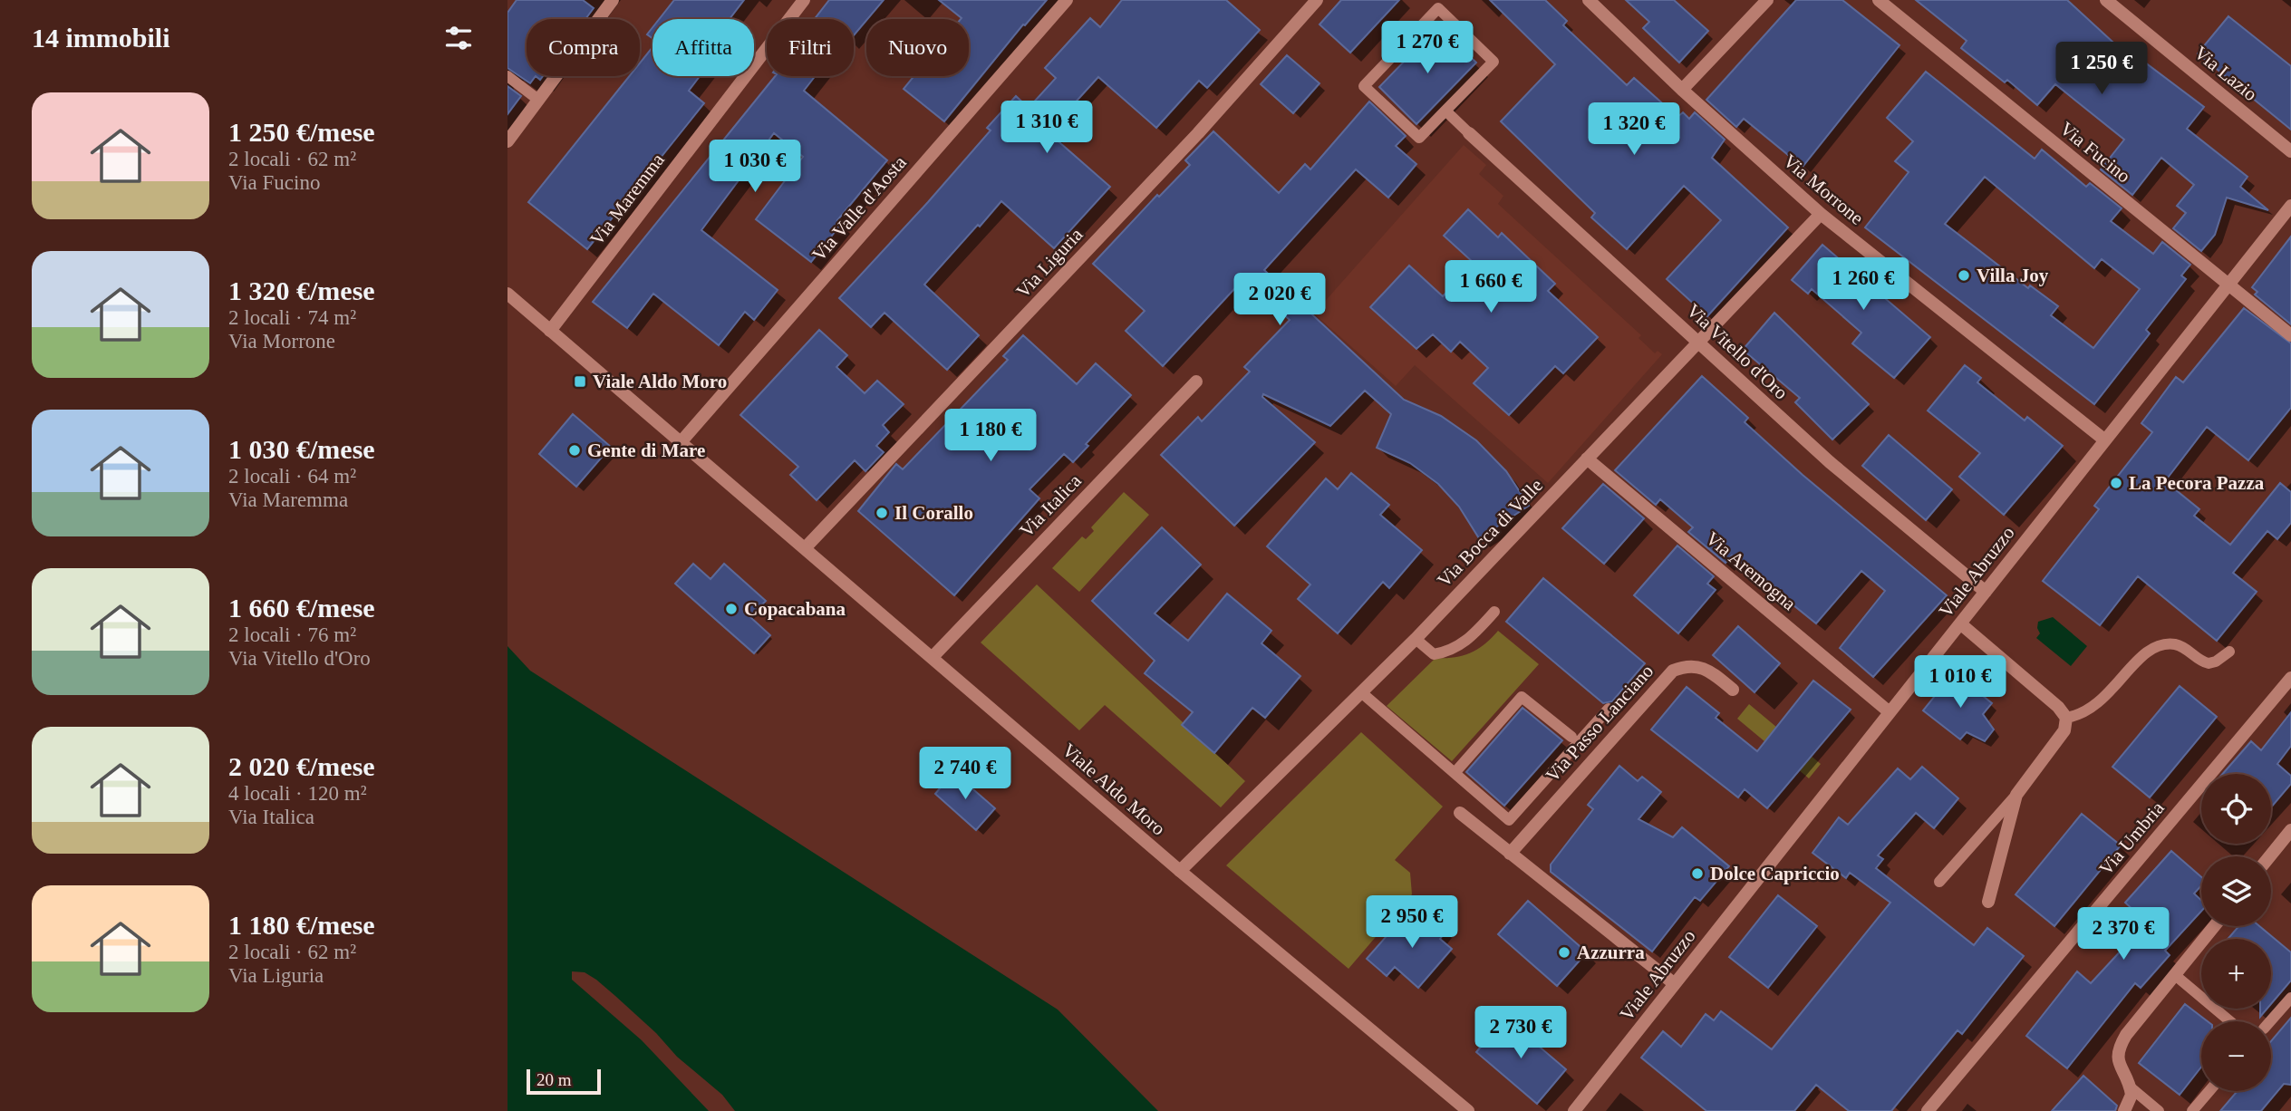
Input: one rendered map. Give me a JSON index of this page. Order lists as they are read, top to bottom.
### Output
{
  "streets": {
    "street": [
      "Via Lazio",
      "Via Fucino",
      "Via Morrone",
      "Via Maremma",
      "Via Valle d'Aosta",
      "Via Liguria",
      "Via Vitello d'Oro",
      "Via Italica",
      "Via Bocca di Valle",
      "Via Aremogna",
      "Viale Abruzzo",
      "Via Passo Lanciano",
      "Viale Aldo Moro",
      "Via Umbria"
    ]
  },
  "crossings": [
    ["Via Fucino", "Viale Abruzzo"],
    ["Via Morrone", "Via Bocca di Valle"],
    ["Via Morrone", "Viale Abruzzo"],
    ["Via Maremma", "Viale Aldo Moro"],
    ["Via Valle d'Aosta", "Viale Aldo Moro"],
    ["Via Liguria", "Viale Aldo Moro"],
    ["Via Vitello d'Oro", "Via Bocca di Valle"],
    ["Via Vitello d'Oro", "Viale Abruzzo"],
    ["Via Italica", "Viale Aldo Moro"],
    ["Via Bocca di Valle", "Via Aremogna"],
    ["Via Bocca di Valle", "Viale Aldo Moro"],
    ["Via Aremogna", "Viale Abruzzo"]
  ],
  "places": {
    "other": [
      "Villa Joy",
      "Gente di Mare",
      "La Pecora Pazza",
      "Il Corallo",
      "Copacabana",
      "Dolce Capriccio",
      "Azzurra"
    ],
    "transit": ["Viale Aldo Moro"]
  },
  "scale_bar": "20 m",
  "page": {
    "heading": "14 immobili",
    "chip": [
      "Compra",
      "Affitta",
      "Filtri",
      "Nuovo"
    ],
    "price": [
      "1 270 €",
      "1 250 €",
      "1 310 €",
      "1 320 €",
      "1 030 €",
      "1 260 €",
      "1 660 €",
      "2 020 €",
      "1 180 €",
      "1 010 €",
      "2 740 €",
      "2 950 €",
      "2 370 €",
      "2 730 €"
    ],
    "list": [
      {
        "name": "1 250 €/mese",
        "note": "2 locali · 62 m² · Via Fucino"
      },
      {
        "name": "1 320 €/mese",
        "note": "2 locali · 74 m² · Via Morrone"
      },
      {
        "name": "1 030 €/mese",
        "note": "2 locali · 64 m² · Via Maremma"
      },
      {
        "name": "1 660 €/mese",
        "note": "2 locali · 76 m² · Via Vitello d'Oro"
      },
      {
        "name": "2 020 €/mese",
        "note": "4 locali · 120 m² · Via Italica"
      },
      {
        "name": "1 180 €/mese",
        "note": "2 locali · 62 m² · Via Liguria"
      }
    ],
    "map_buttons": ["+", "−"],
    "scale": "20 m"
  }
}
